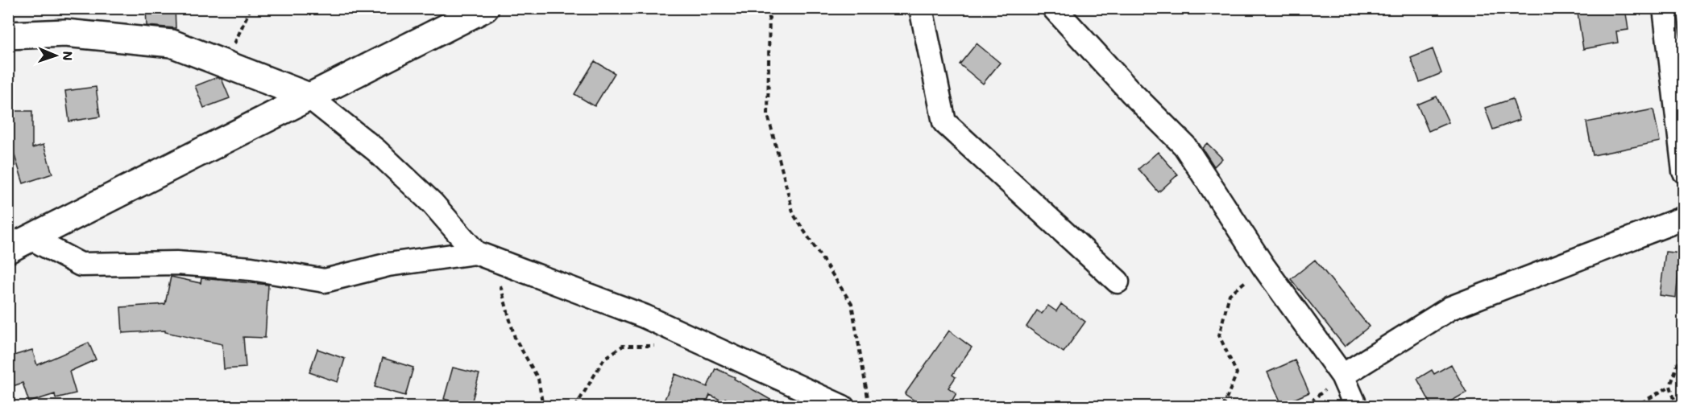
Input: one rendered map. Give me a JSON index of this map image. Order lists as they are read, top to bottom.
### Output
{
  "north": "right"
}
